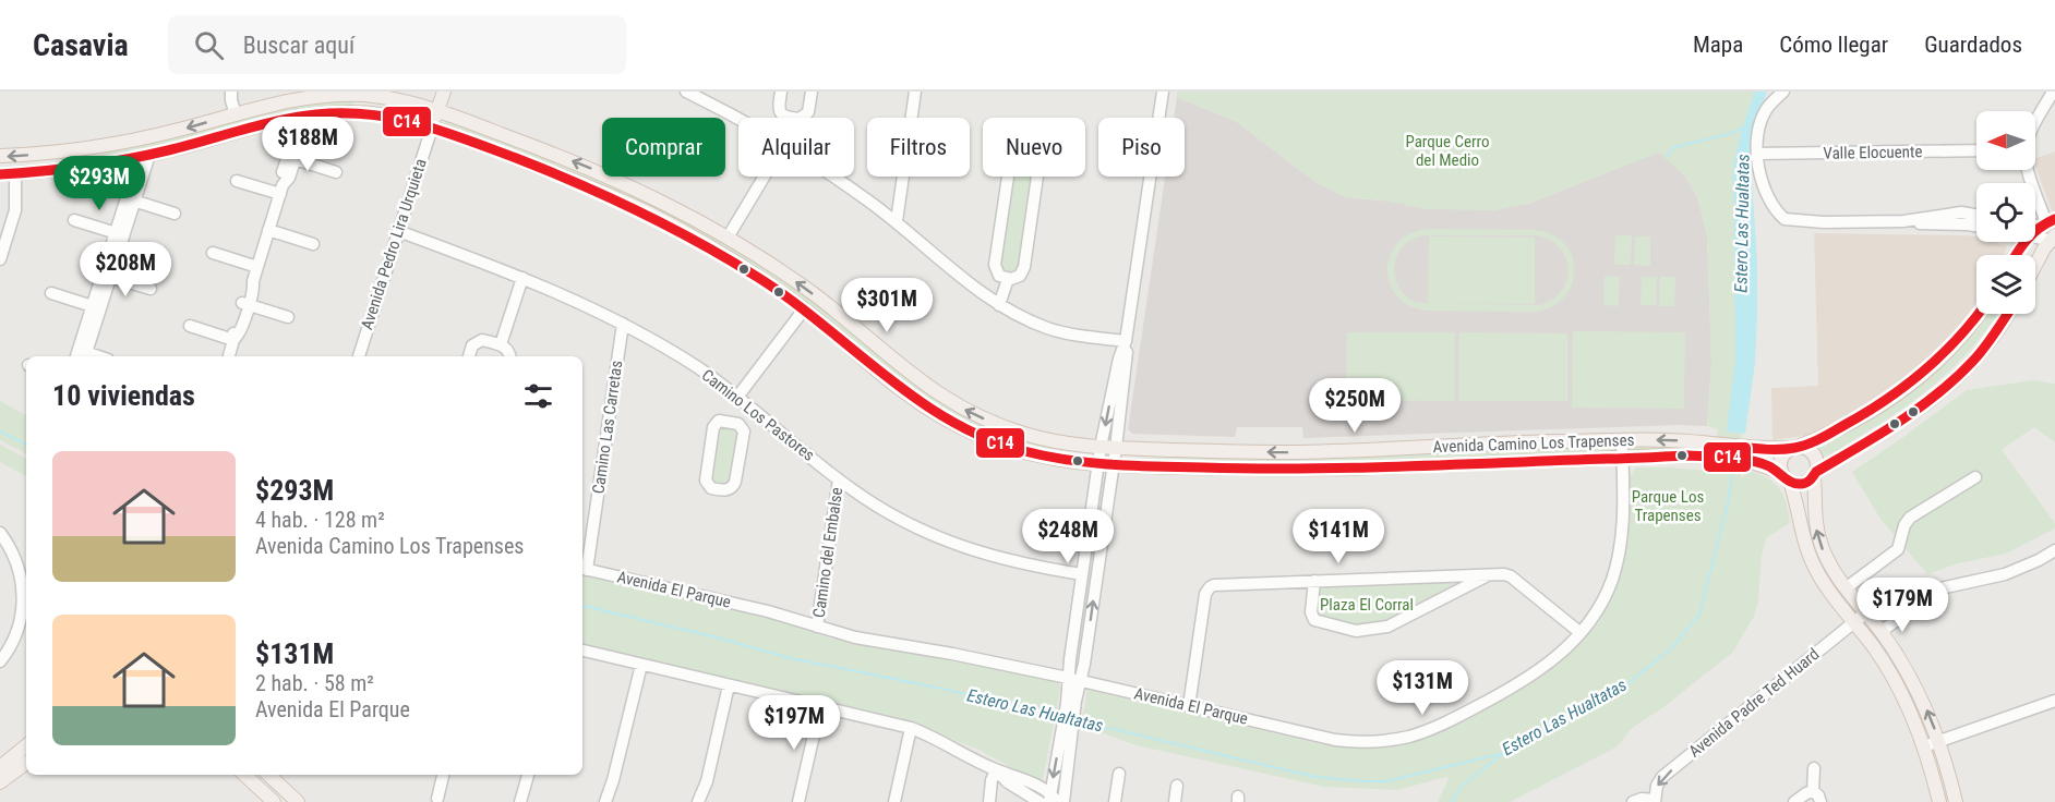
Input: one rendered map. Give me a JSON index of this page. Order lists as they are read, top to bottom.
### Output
{
  "streets": {
    "main road": ["Avenida Pedro Lira Urquieta", "Avenida Camino Los Trapenses"],
    "street": [
      "Valle Elocuente",
      "Camino Los Pastores",
      "Camino Las Carretas",
      "Camino del Embalse",
      "Avenida El Parque",
      "Avenida Padre Ted Huard"
    ]
  },
  "crossings": [
    ["Avenida Pedro Lira Urquieta", "Camino Los Pastores"],
    ["Avenida Pedro Lira Urquieta", "Avenida Camino Los Trapenses"],
    ["Camino Los Pastores", "Camino Las Carretas"],
    ["Camino Los Pastores", "Camino del Embalse"],
    ["Camino Las Carretas", "Avenida El Parque"],
    ["Avenida Camino Los Trapenses", "Avenida El Parque"],
    ["Camino del Embalse", "Avenida El Parque"]
  ],
  "one_way": ["Avenida Padre Ted Huard"],
  "water": ["Estero Las Hualtatas"],
  "parks": ["Parque Cerro del Medio", "Parque Los Trapenses", "Plaza El Corral"],
  "lines": ["transit line C14"],
  "north": "left",
  "page": {
    "header": "Casavia",
    "search": "Buscar aquí",
    "nav": ["Mapa", "Cómo llegar", "Guardados"],
    "price": [
      "$188M",
      "$293M",
      "$208M",
      "$301M",
      "$250M",
      "$248M",
      "$141M",
      "$179M",
      "$131M",
      "$197M"
    ],
    "chip": [
      "Comprar",
      "Alquilar",
      "Filtros",
      "Nuevo",
      "Piso"
    ],
    "heading": "10 viviendas",
    "list": [
      {
        "name": "$293M",
        "note": "4 hab. · 128 m² · Avenida Camino Los Trapenses"
      },
      {
        "name": "$131M",
        "note": "2 hab. · 58 m² · Avenida El Parque"
      }
    ]
  }
}
